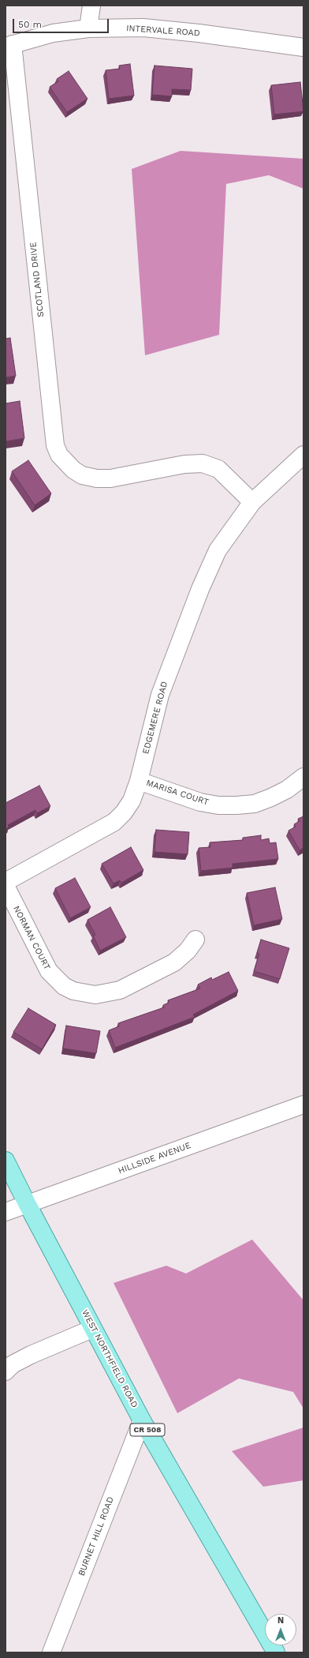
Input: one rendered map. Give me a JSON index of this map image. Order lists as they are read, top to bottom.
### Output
{
  "streets": {
    "main road": ["WEST NORTHFIELD ROAD", "CR 508"],
    "street": [
      "INTERVALE ROAD",
      "SCOTLAND DRIVE",
      "EDGEMERE ROAD",
      "MARISA COURT",
      "NORMAN COURT",
      "HILLSIDE AVENUE",
      "BURNET HILL ROAD"
    ]
  },
  "crossings": [
    ["INTERVALE ROAD", "SCOTLAND DRIVE"],
    ["SCOTLAND DRIVE", "EDGEMERE ROAD"],
    ["EDGEMERE ROAD", "MARISA COURT"],
    ["HILLSIDE AVENUE", "WEST NORTHFIELD ROAD"],
    ["WEST NORTHFIELD ROAD", "BURNET HILL ROAD"]
  ],
  "scale_bar": "50 m",
  "north": "top"
}
